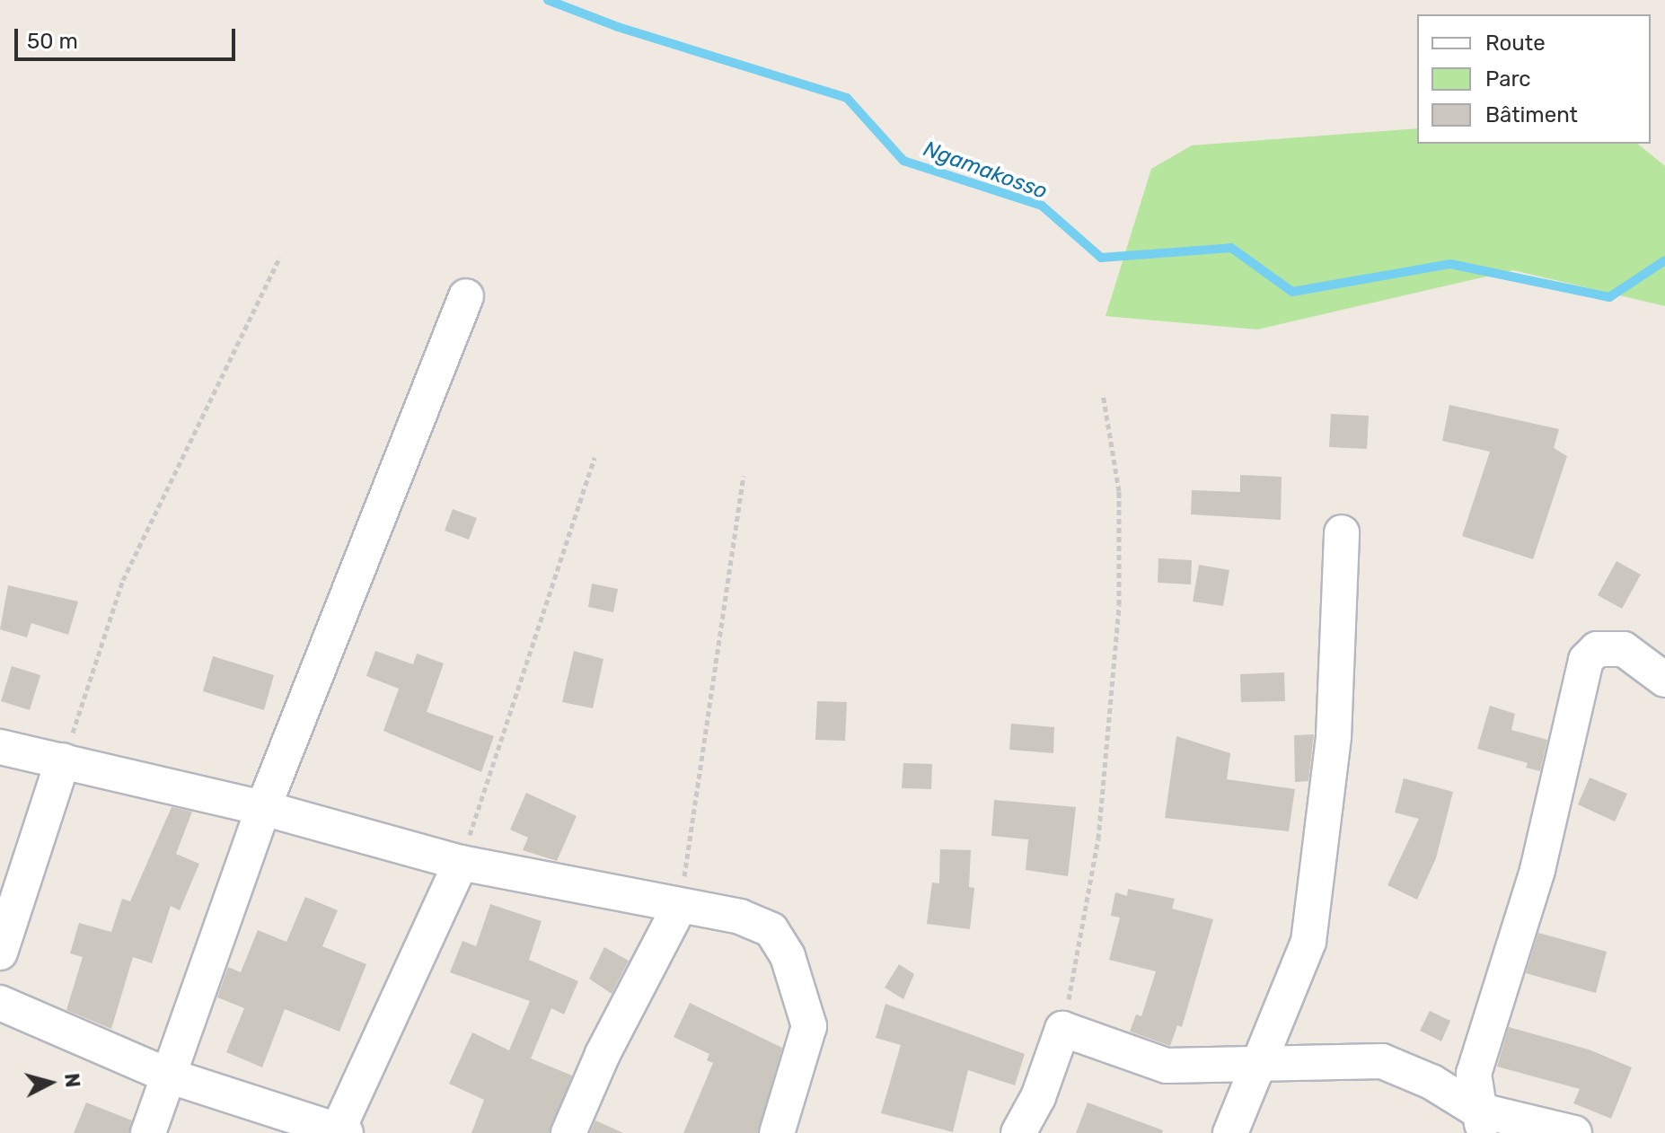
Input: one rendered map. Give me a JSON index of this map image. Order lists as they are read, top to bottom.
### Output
{
  "water": ["Ngamakosso"],
  "legend": ["Route", "Parc", "Bâtiment"],
  "scale_bar": "50 m",
  "north": "right"
}
